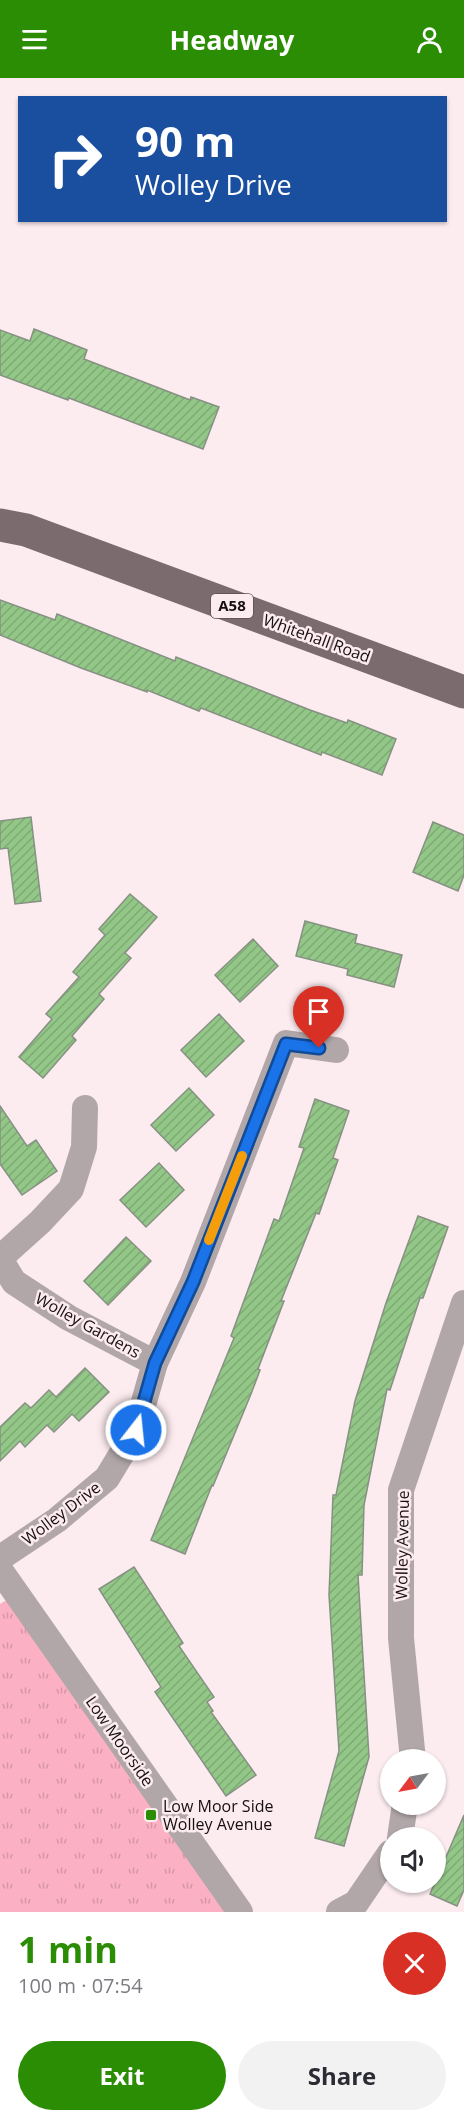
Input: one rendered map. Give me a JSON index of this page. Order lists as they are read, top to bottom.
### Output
{
  "streets": {
    "main road": ["A58", "Whitehall Road"],
    "street": [
      "Wolley Gardens",
      "Wolley Drive",
      "Wolley Avenue",
      "Low Moorside"
    ]
  },
  "crossings": [
    ["Wolley Gardens", "Wolley Drive"]
  ],
  "places": {
    "transit": ["Low Moor Side Wolley Avenue"]
  },
  "north": "bottom left",
  "page": {
    "header": "Headway",
    "turn": ["90 m", "Wolley Drive"],
    "heading": ["1 min", "100 m · 07:54"],
    "buttons": ["Exit", "Share"]
  }
}
